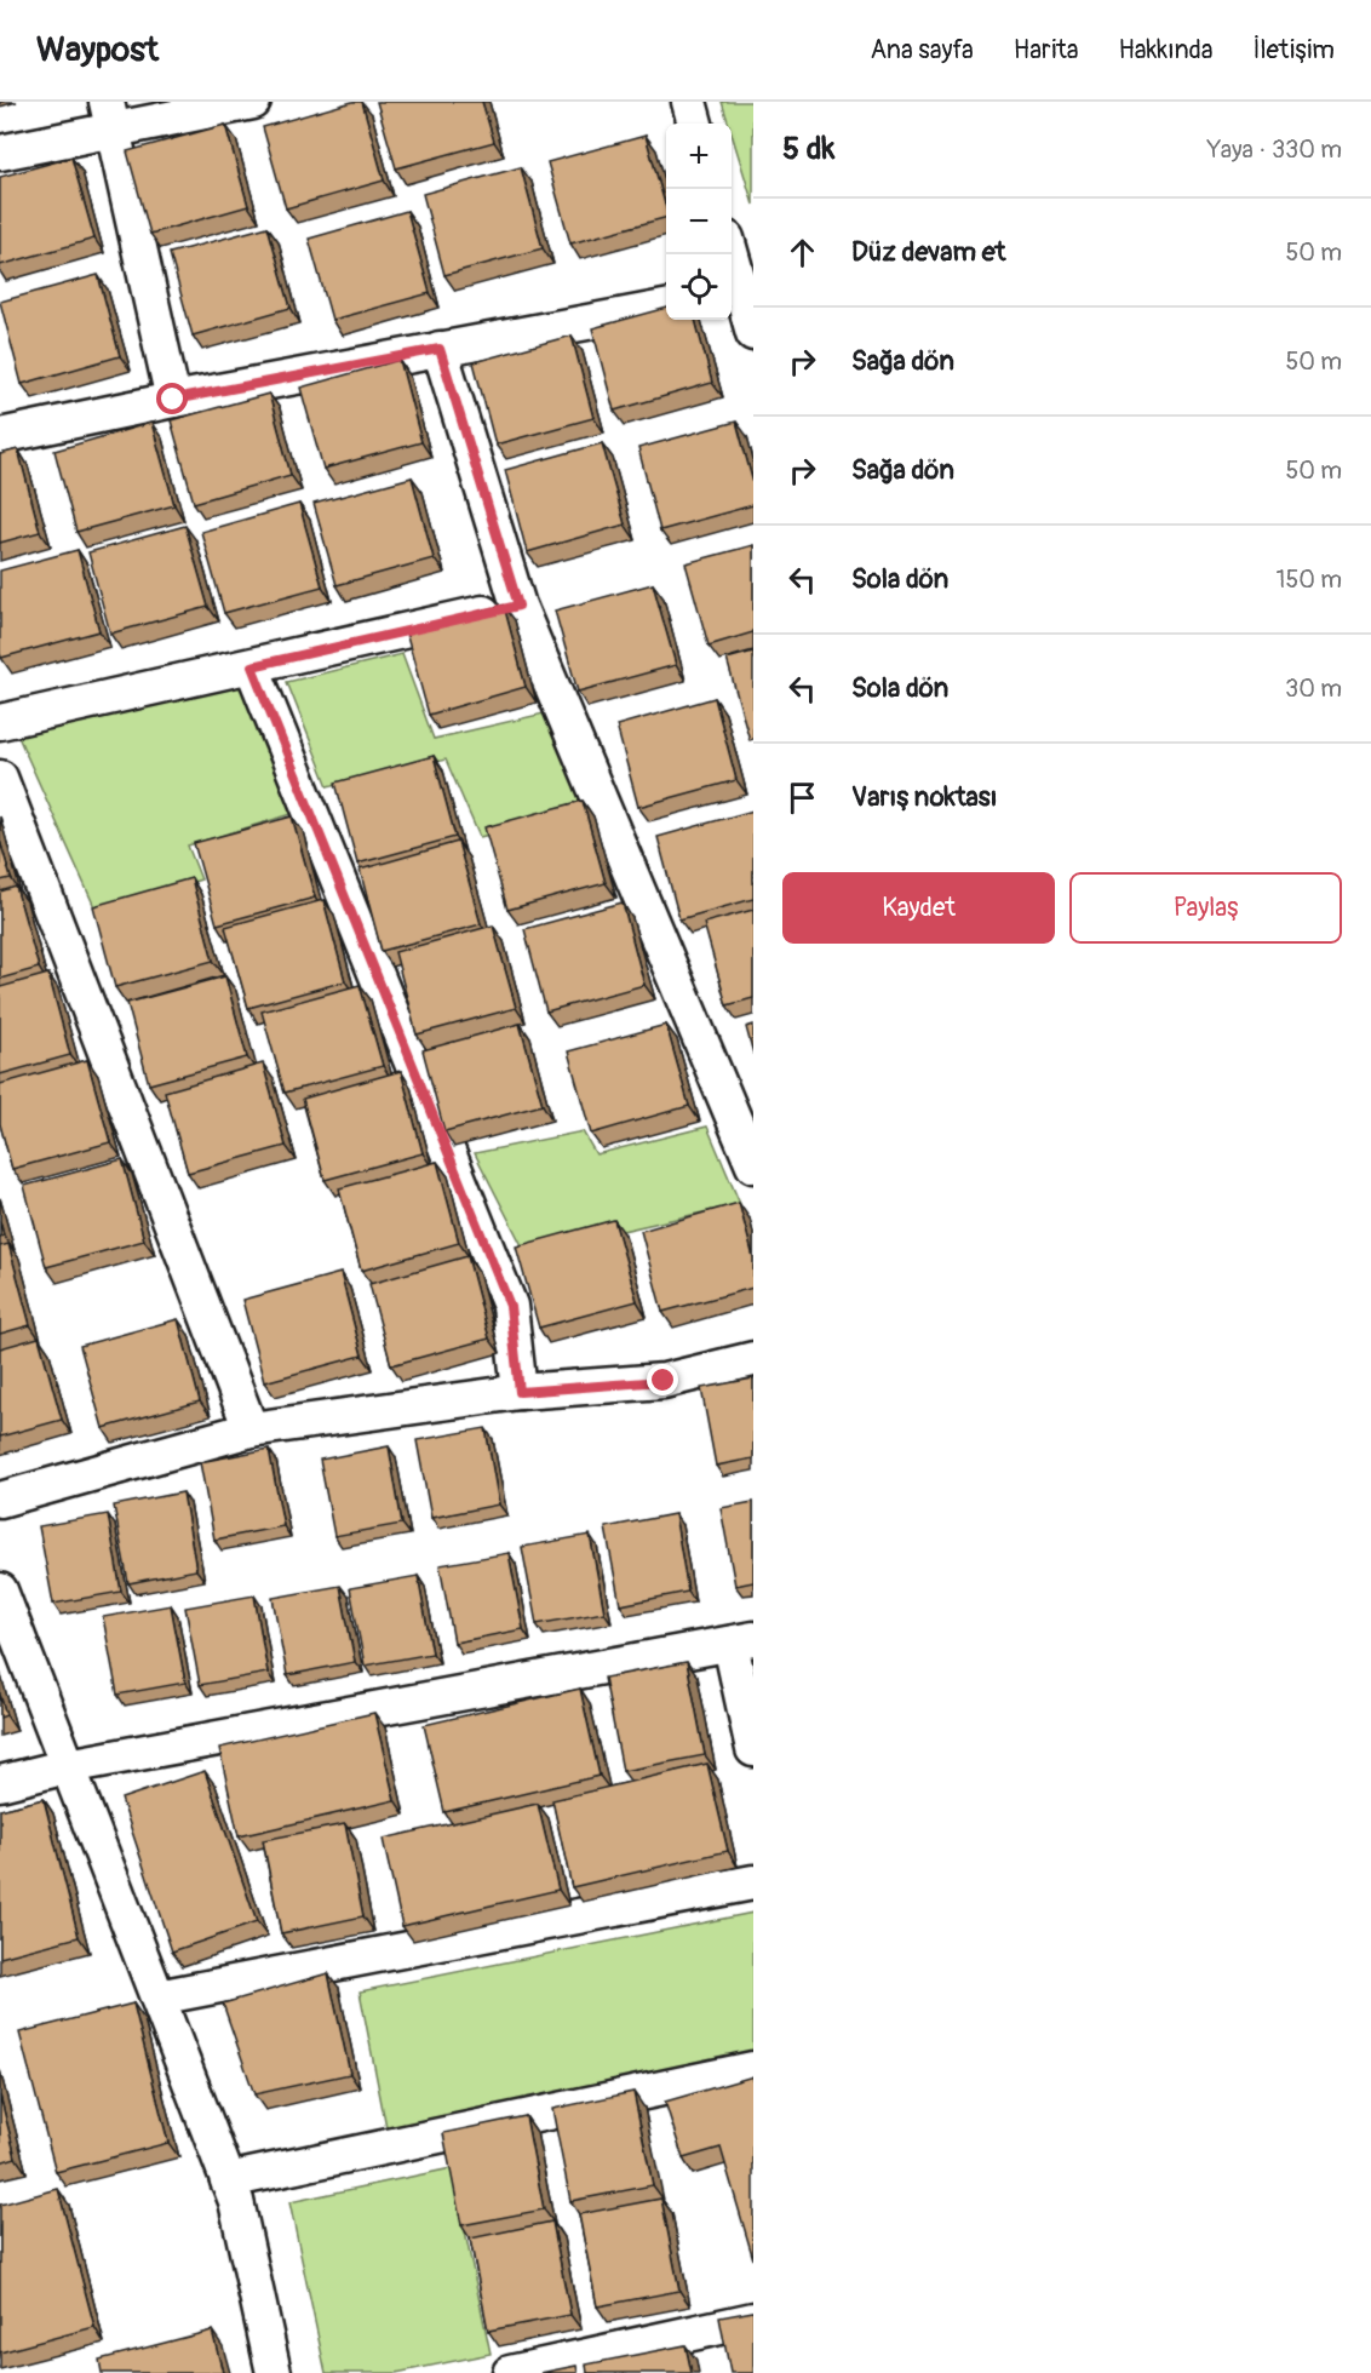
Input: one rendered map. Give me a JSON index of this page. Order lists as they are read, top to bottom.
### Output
{
  "page": {
    "header": "Waypost",
    "nav": [
      "Ana sayfa",
      "Harita",
      "Hakkında",
      "İletişim"
    ],
    "heading": ["5 dk", "Yaya · 330 m"],
    "map_buttons": ["+", "−"],
    "list": [
      ["Düz devam et", "50 m"],
      ["Sağa dön", "50 m"],
      ["Sağa dön", "50 m"],
      ["Sola dön", "150 m"],
      ["Sola dön", "30 m"],
      "Varış noktası"
    ],
    "buttons": ["Kaydet", "Paylaş"]
  }
}
